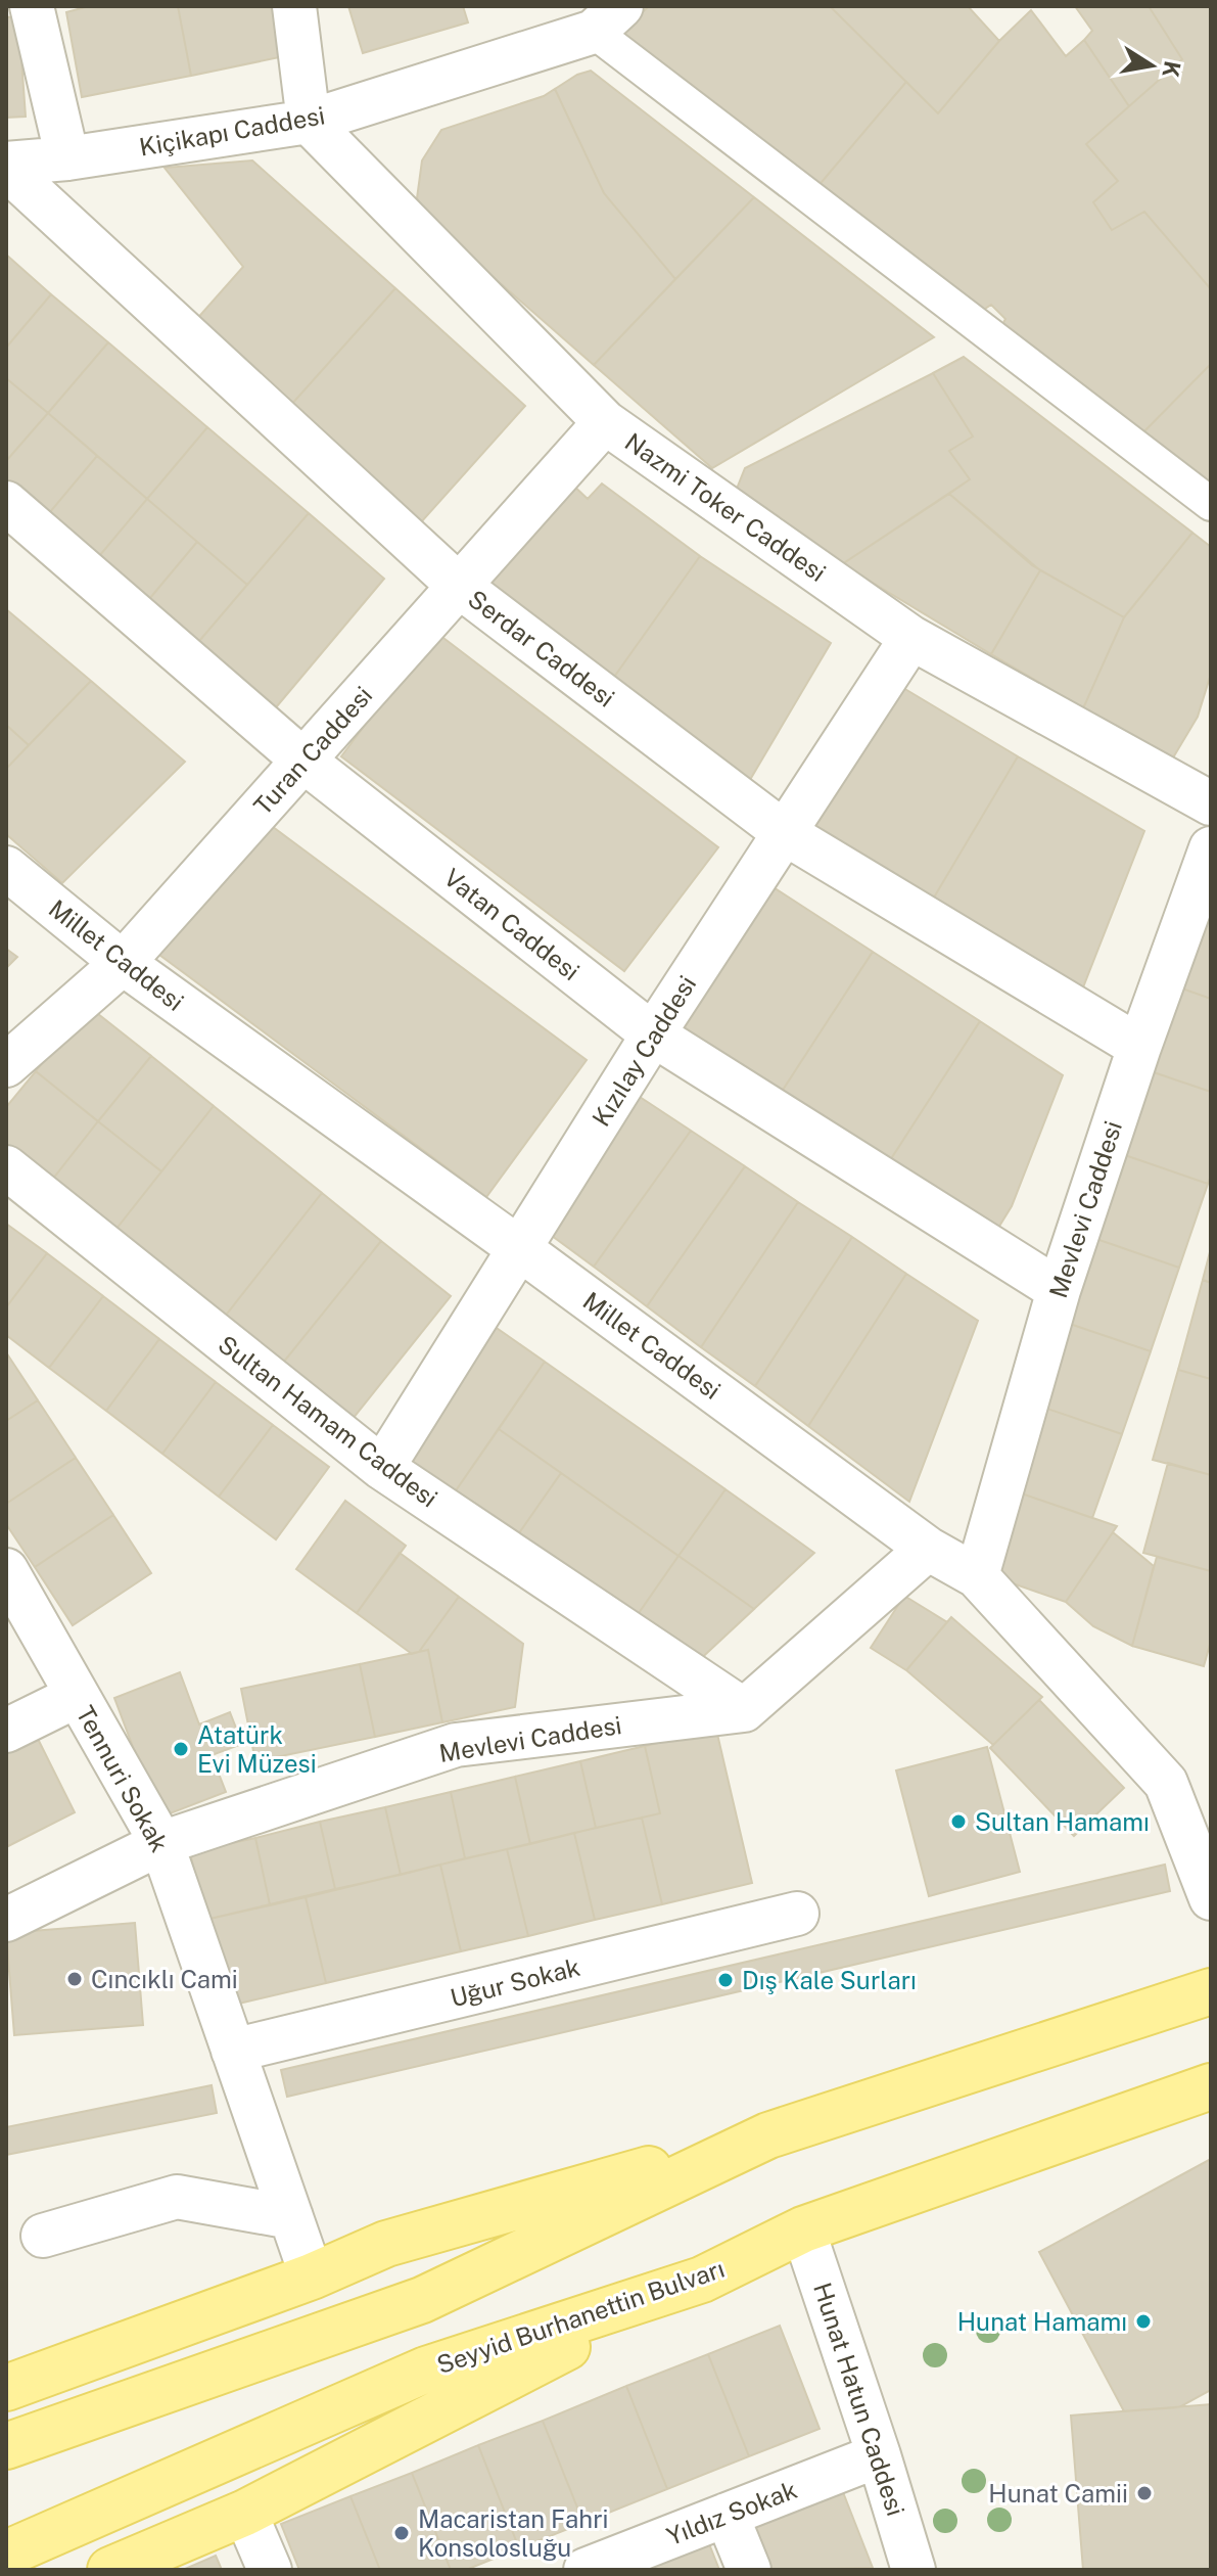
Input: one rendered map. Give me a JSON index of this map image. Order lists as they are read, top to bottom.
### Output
{
  "streets": {
    "main road": ["Seyyid Burhanettin Bulvarı"],
    "street": [
      "Kiçikapı Caddesi",
      "Nazmi Toker Caddesi",
      "Serdar Caddesi",
      "Turan Caddesi",
      "Vatan Caddesi",
      "Millet Caddesi",
      "Kızılay Caddesi",
      "Mevlevi Caddesi",
      "Sultan Hamam Caddesi",
      "Tennuri Sokak",
      "Uğur Sokak",
      "Hunat Hatun Caddesi",
      "Yıldız Sokak"
    ]
  },
  "crossings": [
    ["Kiçikapı Caddesi", "Nazmi Toker Caddesi"],
    ["Kiçikapı Caddesi", "Serdar Caddesi"],
    ["Nazmi Toker Caddesi", "Turan Caddesi"],
    ["Nazmi Toker Caddesi", "Kızılay Caddesi"],
    ["Serdar Caddesi", "Turan Caddesi"],
    ["Serdar Caddesi", "Kızılay Caddesi"],
    ["Serdar Caddesi", "Mevlevi Caddesi"],
    ["Turan Caddesi", "Vatan Caddesi"],
    ["Turan Caddesi", "Millet Caddesi"],
    ["Vatan Caddesi", "Kızılay Caddesi"],
    ["Vatan Caddesi", "Mevlevi Caddesi"],
    ["Millet Caddesi", "Kızılay Caddesi"],
    ["Millet Caddesi", "Mevlevi Caddesi"],
    ["Kızılay Caddesi", "Sultan Hamam Caddesi"],
    ["Mevlevi Caddesi", "Sultan Hamam Caddesi"],
    ["Mevlevi Caddesi", "Tennuri Sokak"],
    ["Tennuri Sokak", "Uğur Sokak"],
    ["Seyyid Burhanettin Bulvarı", "Hunat Hatun Caddesi"],
    ["Hunat Hatun Caddesi", "Yıldız Sokak"]
  ],
  "places": [
    "Atatürk Evi Müzesi",
    "Sultan Hamamı",
    "Cıncıklı Cami",
    "Dış Kale Surları",
    "Hunat Hamamı",
    "Hunat Camii",
    "Macaristan Fahri Konsolosluğu"
  ],
  "north": "right"
}
